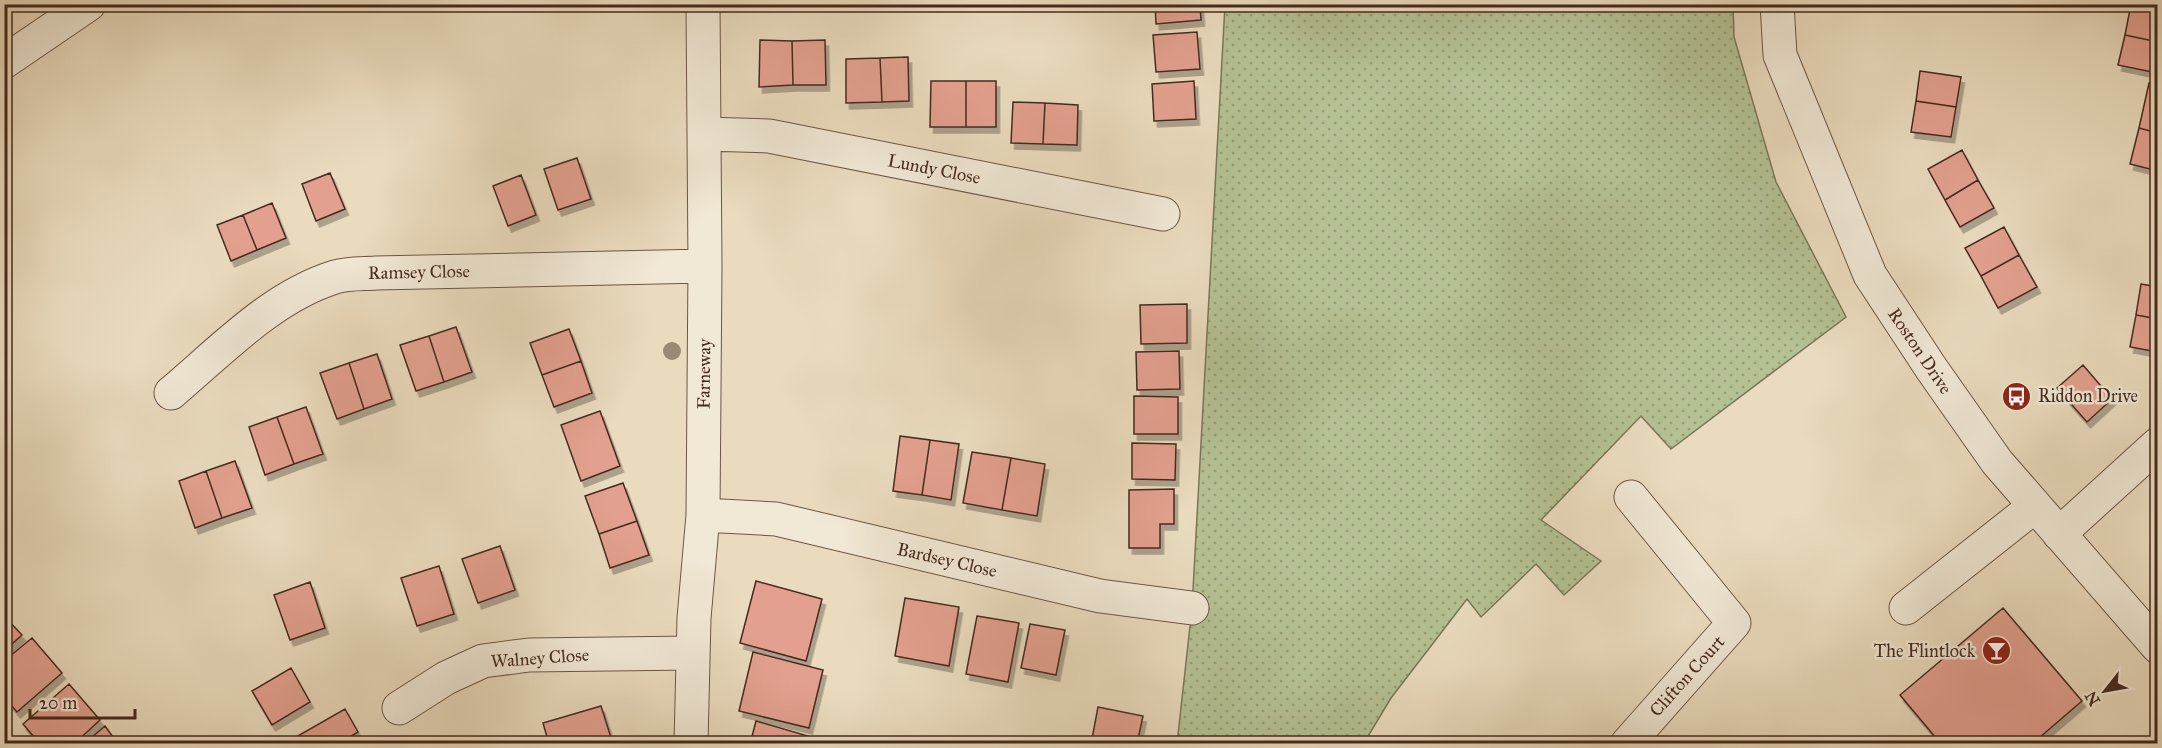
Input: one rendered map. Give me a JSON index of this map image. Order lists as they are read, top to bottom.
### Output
{
  "streets": {
    "street": [
      "Lundy Close",
      "Ramsey Close",
      "Roston Drive",
      "Farneway",
      "Bardsey Close",
      "Walney Close",
      "Clifton Court"
    ]
  },
  "crossings": [
    ["Lundy Close", "Farneway"],
    ["Ramsey Close", "Farneway"],
    ["Farneway", "Bardsey Close"],
    ["Farneway", "Walney Close"]
  ],
  "places": {
    "bus stop": ["Riddon Drive"],
    "bar": ["The Flintlock"]
  },
  "scale_bar": "20 m",
  "north": "bottom left"
}
